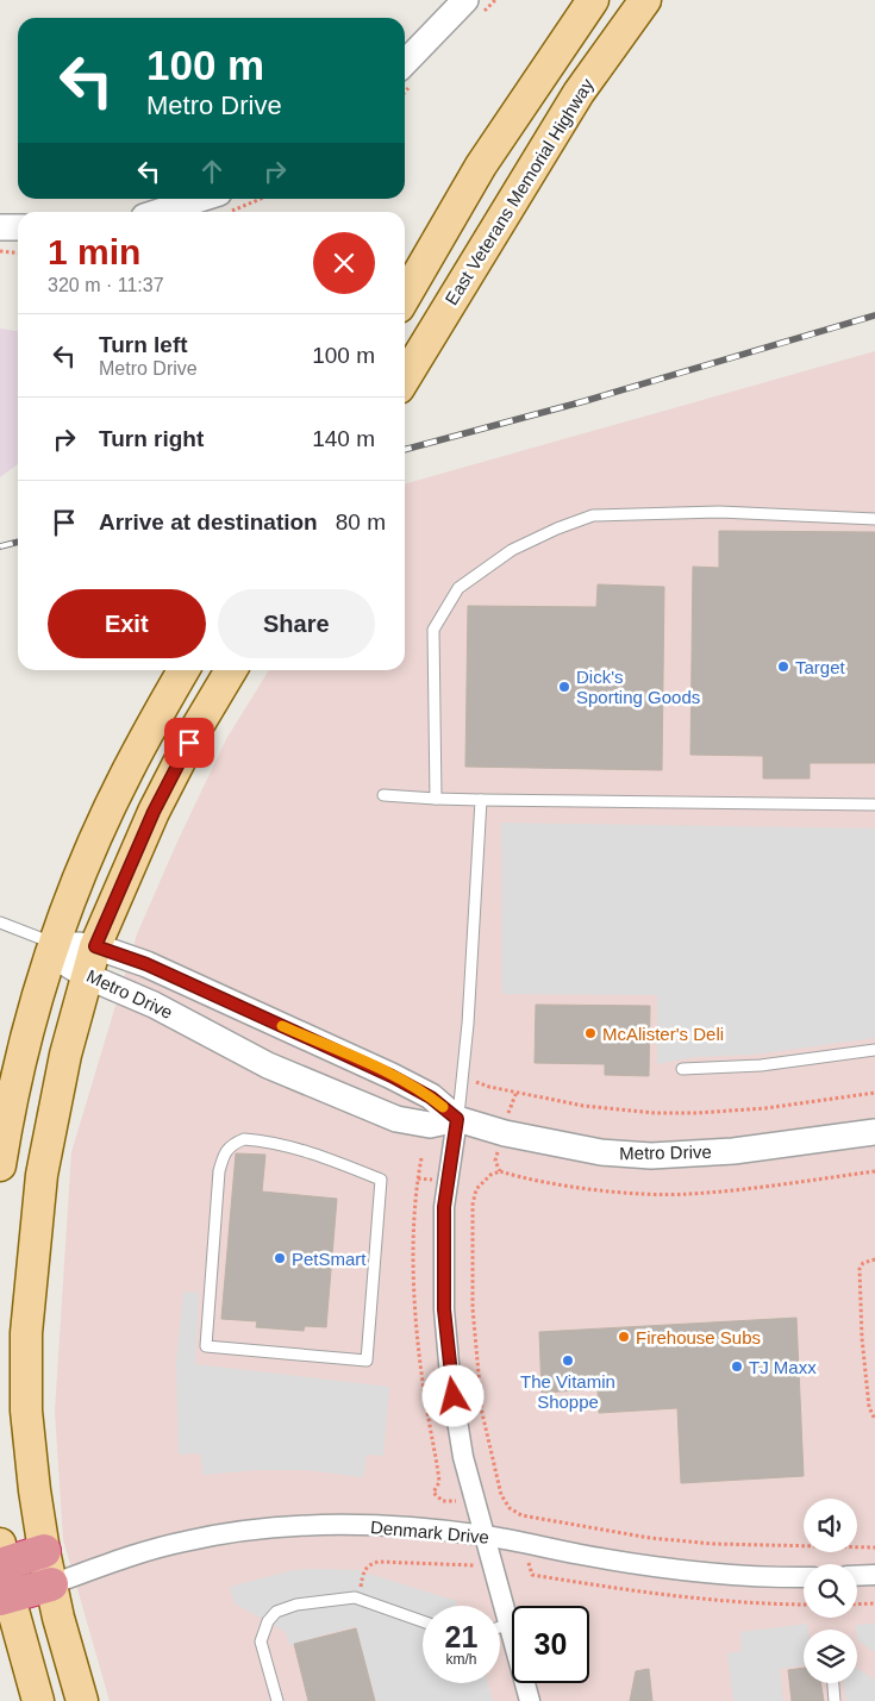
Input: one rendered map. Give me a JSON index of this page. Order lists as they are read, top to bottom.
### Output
{
  "streets": {
    "main road": ["East Veterans Memorial Highway"],
    "street": ["Metro Drive", "Denmark Drive"]
  },
  "places": [
    "Target",
    "Dick's Sporting Goods",
    "McAlister's Deli",
    "PetSmart",
    "Firehouse Subs",
    "The Vitamin Shoppe",
    "TJ Maxx"
  ],
  "page": {
    "turn": ["100 m", "Metro Drive"],
    "heading": ["1 min", "320 m · 11:37"],
    "list": [
      {
        "name": "Turn left",
        "note": "Metro Drive",
        "value": "100 m"
      },
      {
        "name": "Turn right",
        "value": "140 m"
      },
      {
        "name": "Arrive at destination",
        "value": "80 m"
      }
    ],
    "buttons": ["Exit", "Share"],
    "speed": "21 km/h",
    "limit": "30"
  }
}
